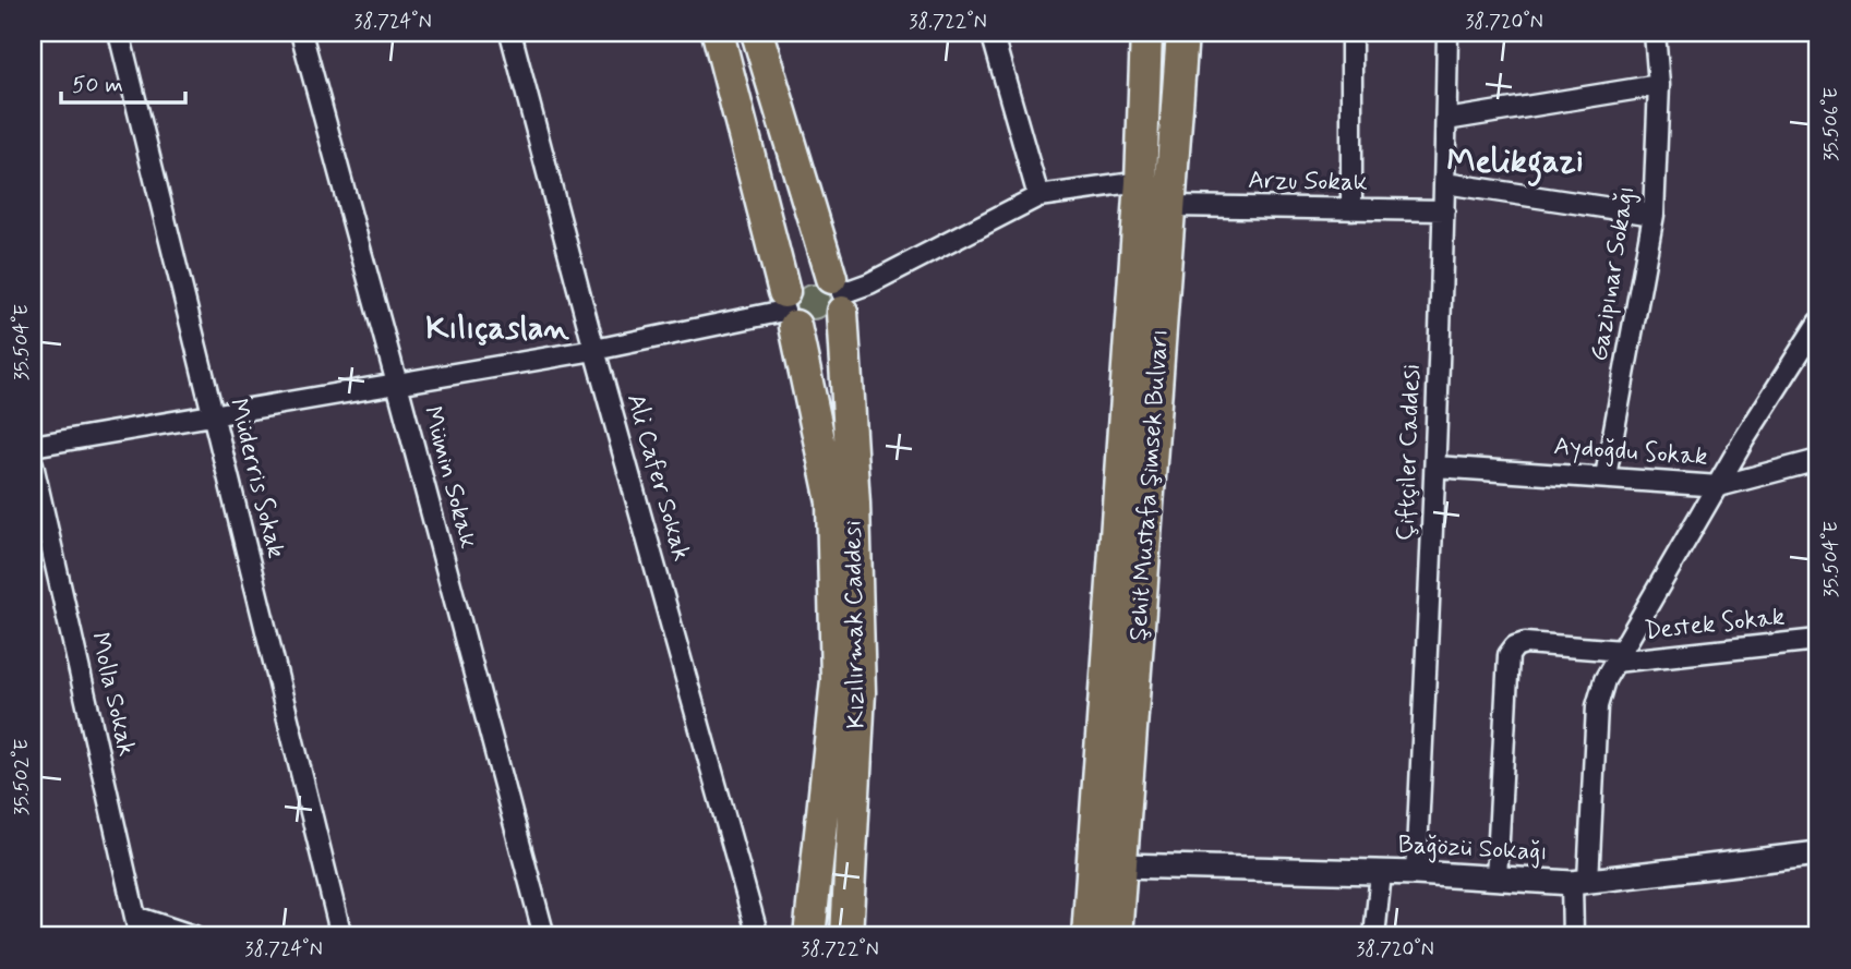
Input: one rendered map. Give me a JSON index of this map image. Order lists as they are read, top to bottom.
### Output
{
  "streets": {
    "main road": ["Şehit Mustafa Şimsek Bulvarı", "Kızılırmak Caddesi"],
    "street": [
      "Arzu Sokak",
      "Gazipınar Sokağı",
      "Çiftçiler Caddesi",
      "Aydoğdu Sokak",
      "Mümin Sokak",
      "Ali Cafer Sokak",
      "Müderris Sokak",
      "Destek Sokak",
      "Molla Sokak",
      "Bağözü Sokağı"
    ]
  },
  "crossings": [
    ["Arzu Sokak", "Çiftçiler Caddesi"],
    ["Arzu Sokak", "Şehit Mustafa Şimsek Bulvarı"],
    ["Gazipınar Sokağı", "Aydoğdu Sokak"],
    ["Çiftçiler Caddesi", "Aydoğdu Sokak"],
    ["Çiftçiler Caddesi", "Bağözü Sokağı"],
    ["Şehit Mustafa Şimsek Bulvarı", "Bağözü Sokağı"],
    ["Destek Sokak", "Bağözü Sokağı"]
  ],
  "districts": ["Melikgazi", "Kılıçaslan"],
  "scale_bar": "50 m",
  "coordinates": [
    "38.724°N",
    "38.722°N",
    "38.720°N",
    "35.506°E",
    "35.504°E",
    "35.502°E"
  ]
}
